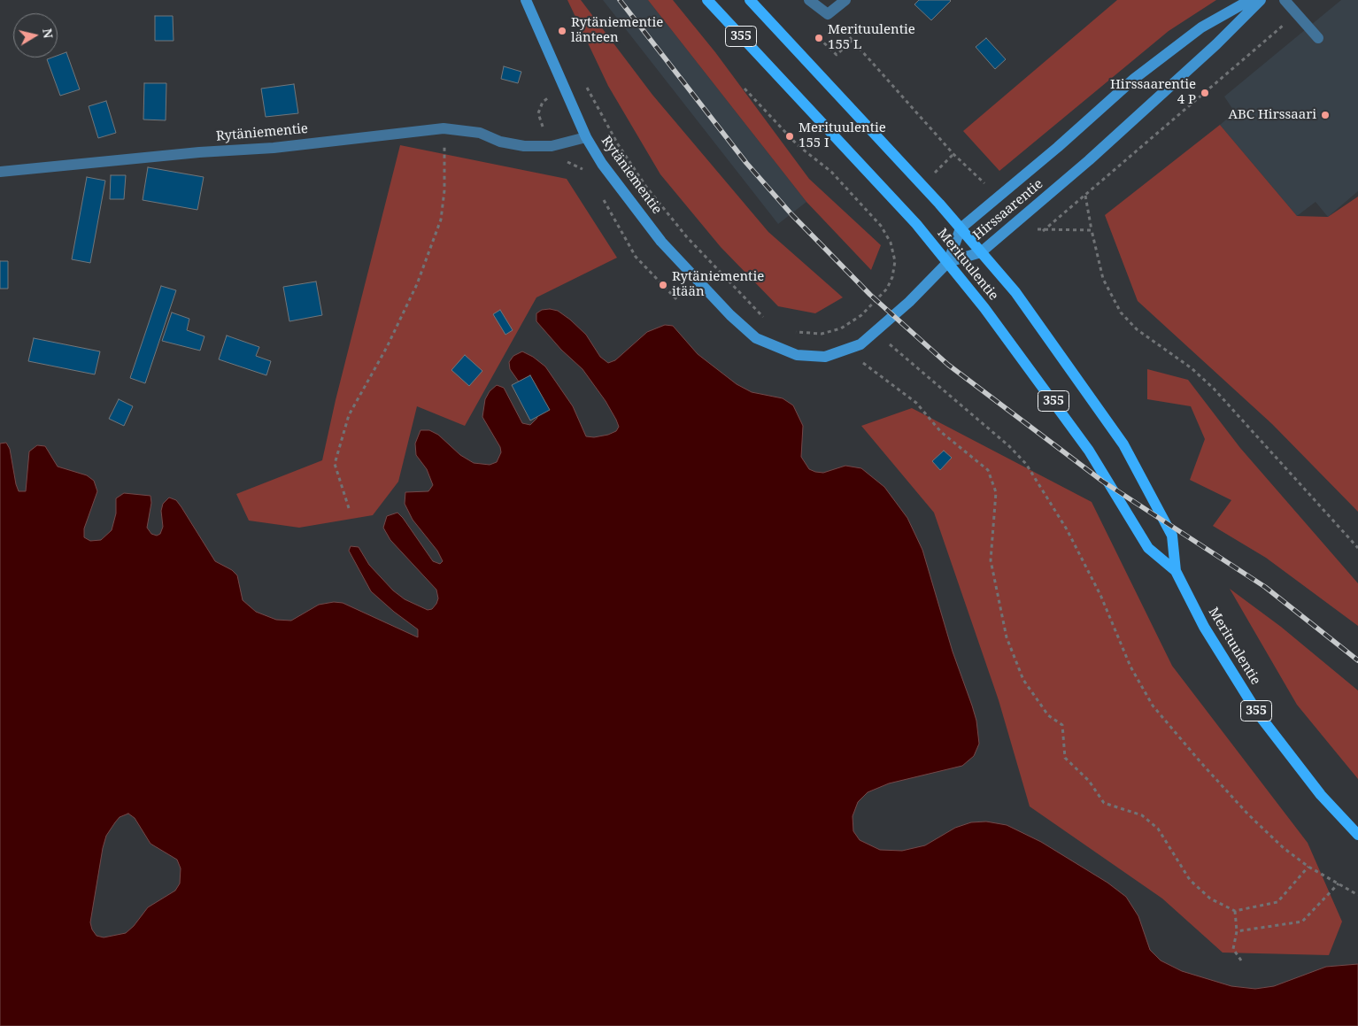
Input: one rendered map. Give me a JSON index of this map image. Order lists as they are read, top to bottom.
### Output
{
  "streets": {
    "main road": ["355", "Merituulentie"],
    "street": ["Rytäniementie", "Hirssaarentie"]
  },
  "crossings": [
    ["Rytäniementie", "Hirssaarentie"],
    ["Rytäniementie", "Merituulentie"],
    ["Hirssaarentie", "Merituulentie"]
  ],
  "places": [
    "Rytäniementie länteen",
    "Merituulentie 155 L",
    "Hirssaarentie 4 P",
    "ABC Hirssaari",
    "Merituulentie 155 I",
    "Rytäniementie itään"
  ],
  "north": "right"
}
